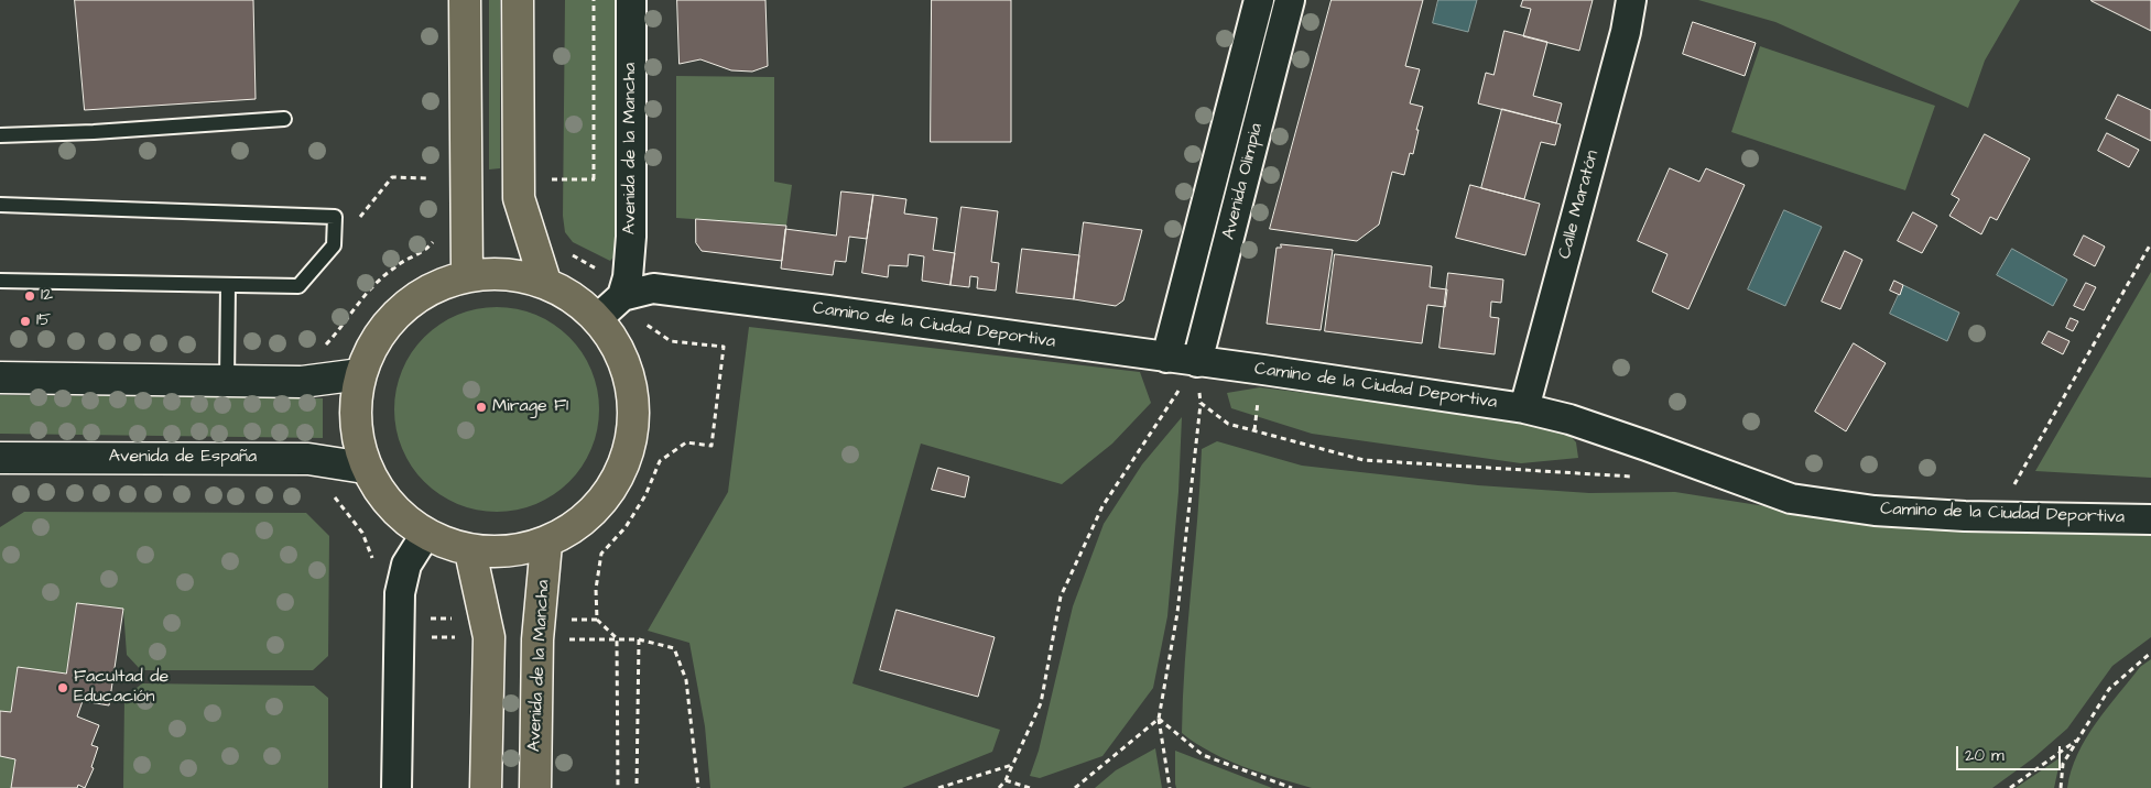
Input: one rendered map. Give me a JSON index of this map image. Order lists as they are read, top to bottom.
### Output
{
  "streets": {
    "main road": ["Avenida de la Mancha", "Avenida de España"],
    "street": ["Avenida Olimpia", "Calle Maratón", "Camino de la Ciudad Deportiva"]
  },
  "crossings": [
    ["Avenida de la Mancha", "Camino de la Ciudad Deportiva"],
    ["Avenida Olimpia", "Camino de la Ciudad Deportiva"],
    ["Calle Maratón", "Camino de la Ciudad Deportiva"]
  ],
  "places": [
    "12",
    "15",
    "Mirage F1",
    "Facultad de Educación"
  ],
  "scale_bar": "20 m"
}
